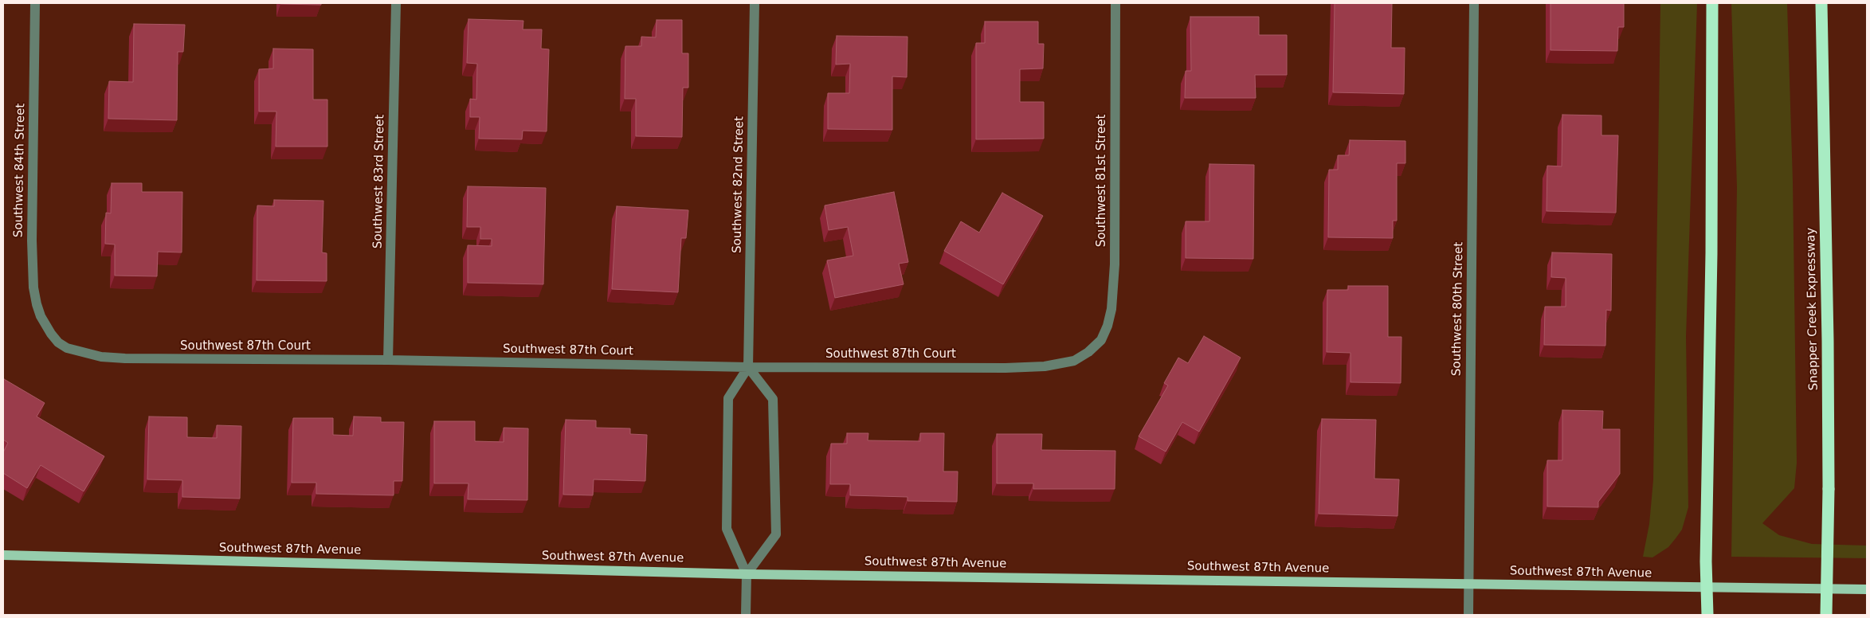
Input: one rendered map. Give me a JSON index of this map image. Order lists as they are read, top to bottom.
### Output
{
  "streets": {
    "highway": ["Snapper Creek Expressway"],
    "main road": ["Southwest 87th Avenue"],
    "street": [
      "Southwest 84th Street",
      "Southwest 81st Street",
      "Southwest 83rd Street",
      "Southwest 82nd Street",
      "Southwest 80th Street",
      "Southwest 87th Court"
    ]
  },
  "crossings": [
    ["Southwest 84th Street", "Southwest 87th Court"],
    ["Southwest 81st Street", "Southwest 87th Court"],
    ["Southwest 83rd Street", "Southwest 87th Court"],
    ["Southwest 82nd Street", "Southwest 87th Court"],
    ["Southwest 80th Street", "Southwest 87th Avenue"]
  ]
}
